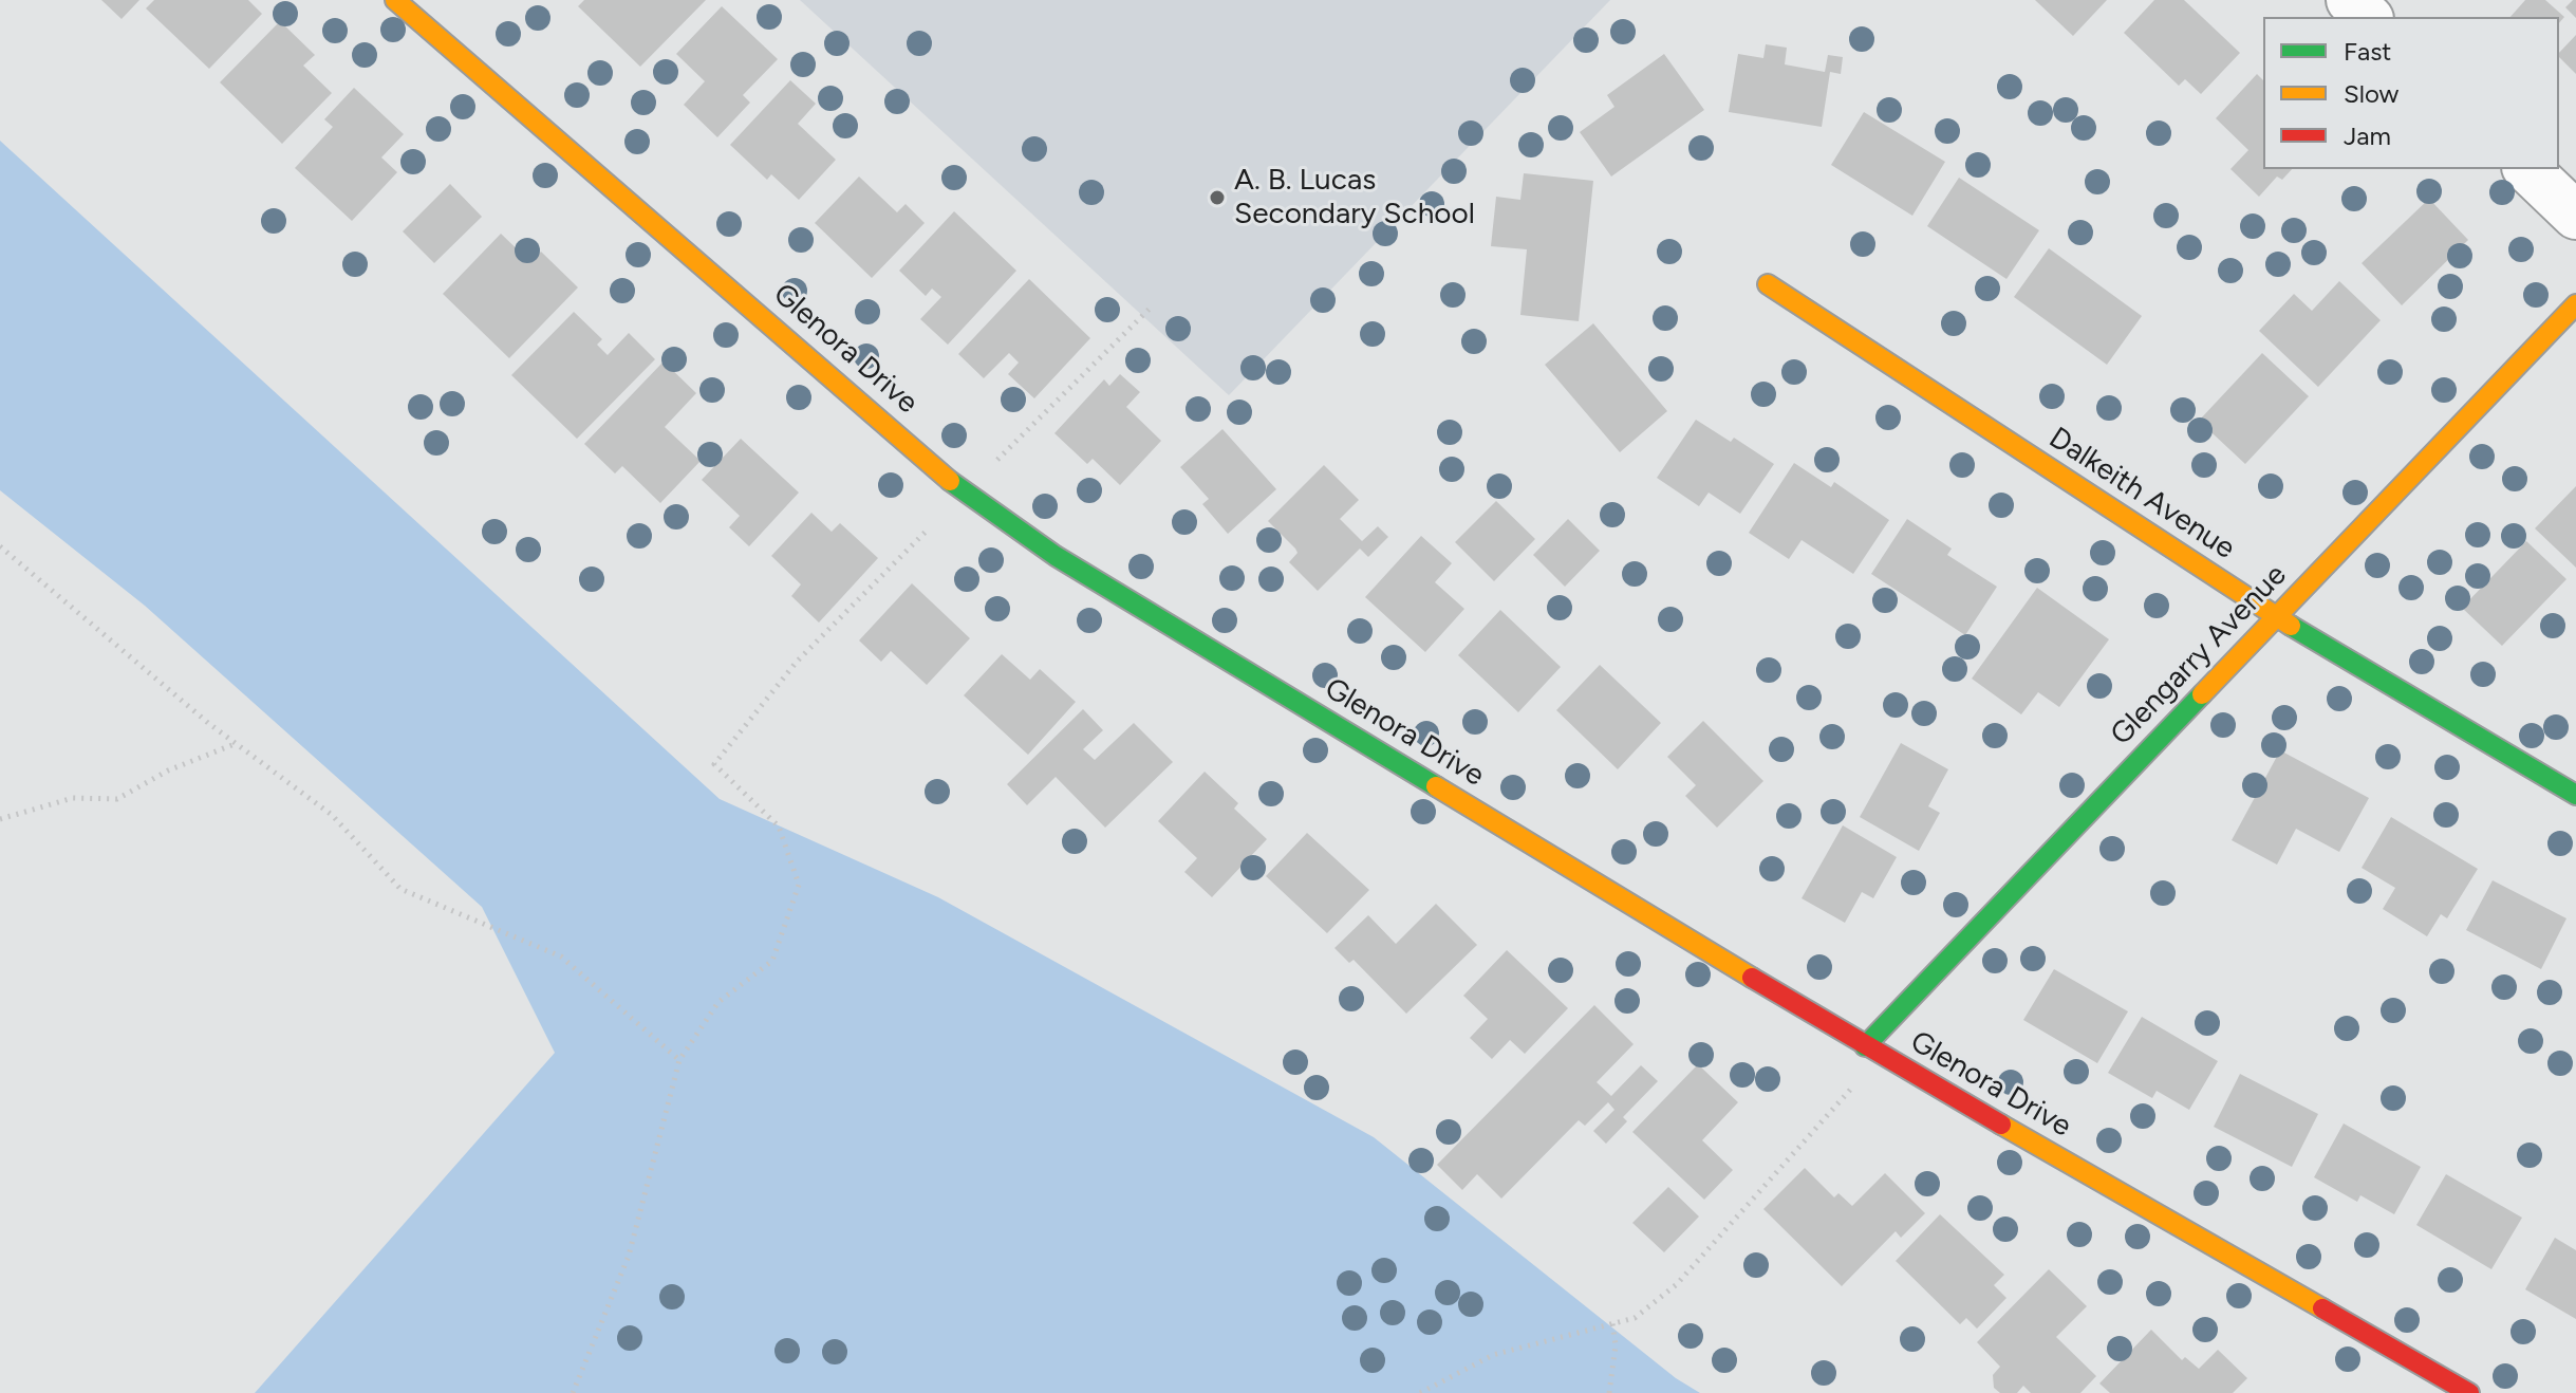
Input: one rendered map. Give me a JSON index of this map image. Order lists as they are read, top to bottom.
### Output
{
  "streets": {
    "street": ["Glenora Drive", "Dalkeith Avenue", "Glengarry Avenue"]
  },
  "crossings": [
    ["Glenora Drive", "Glengarry Avenue"],
    ["Dalkeith Avenue", "Glengarry Avenue"]
  ],
  "places": ["A. B. Lucas Secondary School"],
  "legend": ["Fast", "Slow", "Jam"]
}
